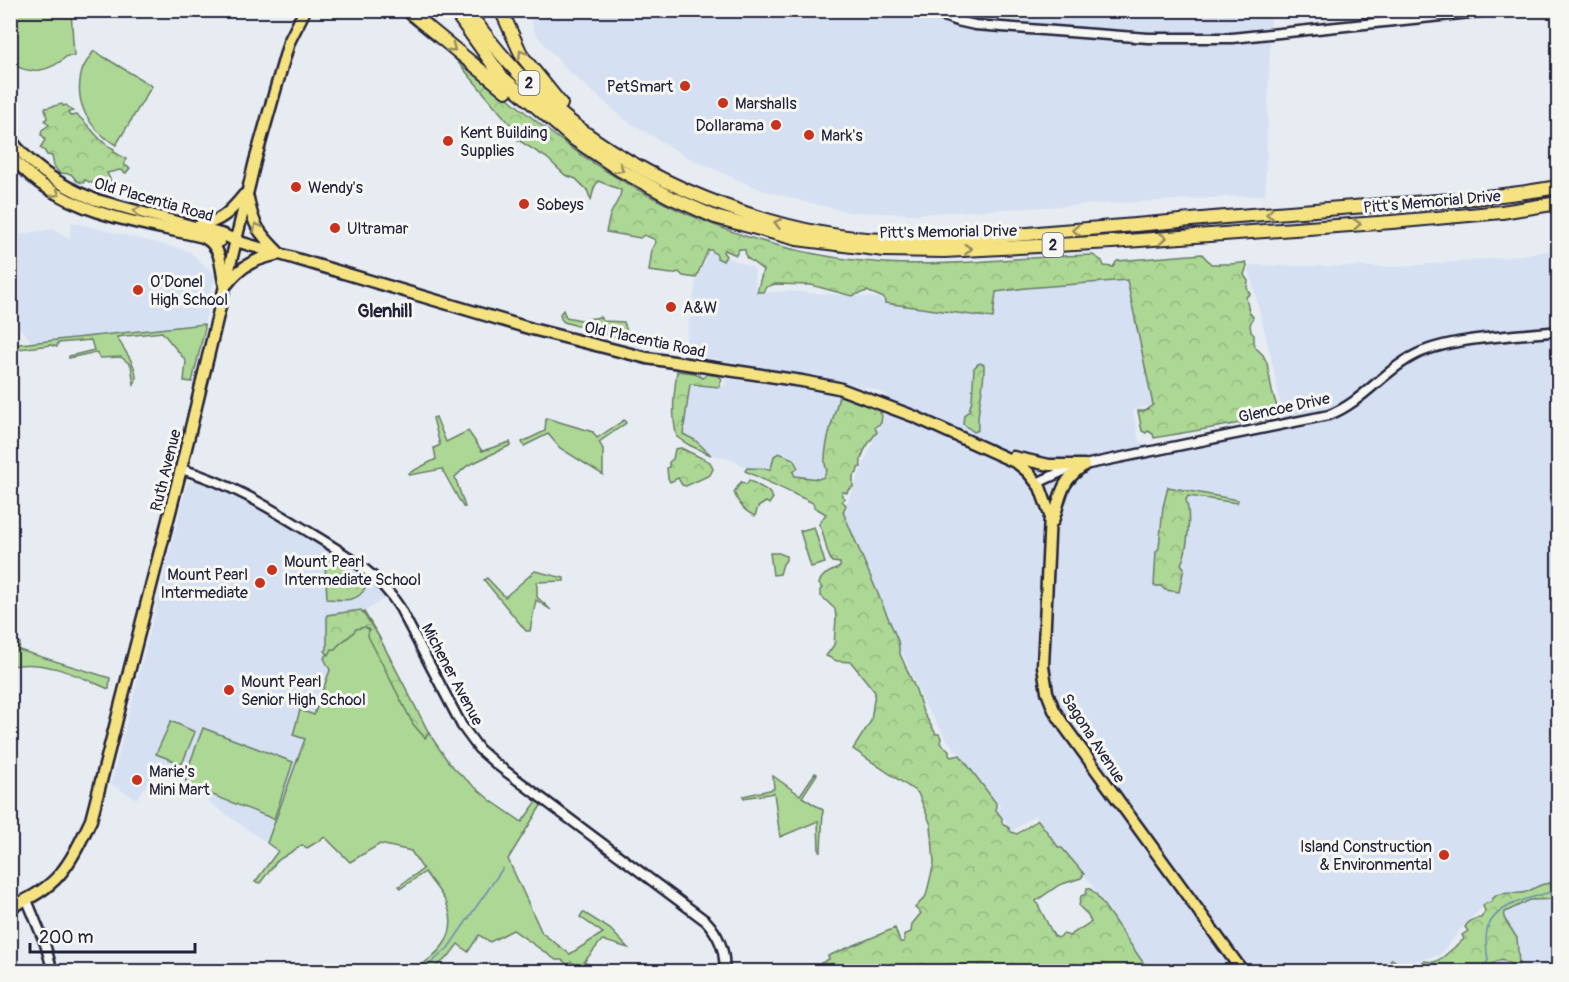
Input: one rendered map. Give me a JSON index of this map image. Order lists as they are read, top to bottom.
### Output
{
  "streets": {
    "highway": ["2", "Pitt's Memorial Drive"],
    "main road": ["Old Placentia Road", "Ruth Avenue", "Sagona Avenue"],
    "street": ["Glencoe Drive", "Michener Avenue"]
  },
  "crossings": [
    ["Old Placentia Road", "Glencoe Drive"],
    ["Old Placentia Road", "Ruth Avenue"],
    ["Old Placentia Road", "Sagona Avenue"],
    ["Glencoe Drive", "Sagona Avenue"],
    ["Ruth Avenue", "Michener Avenue"]
  ],
  "districts": ["Glenhill"],
  "places": [
    "PetSmart",
    "Marshalls",
    "Dollarama",
    "Mark's",
    "Kent Building Supplies",
    "Wendy's",
    "Sobeys",
    "Ultramar",
    "O’Donel High School",
    "A&W",
    "Mount Pearl Intermediate School",
    "Mount Pearl Intermediate",
    "Mount Pearl Senior High School",
    "Marie's Mini Mart",
    "Island Construction & Environmental"
  ],
  "scale_bar": "200 m"
}
